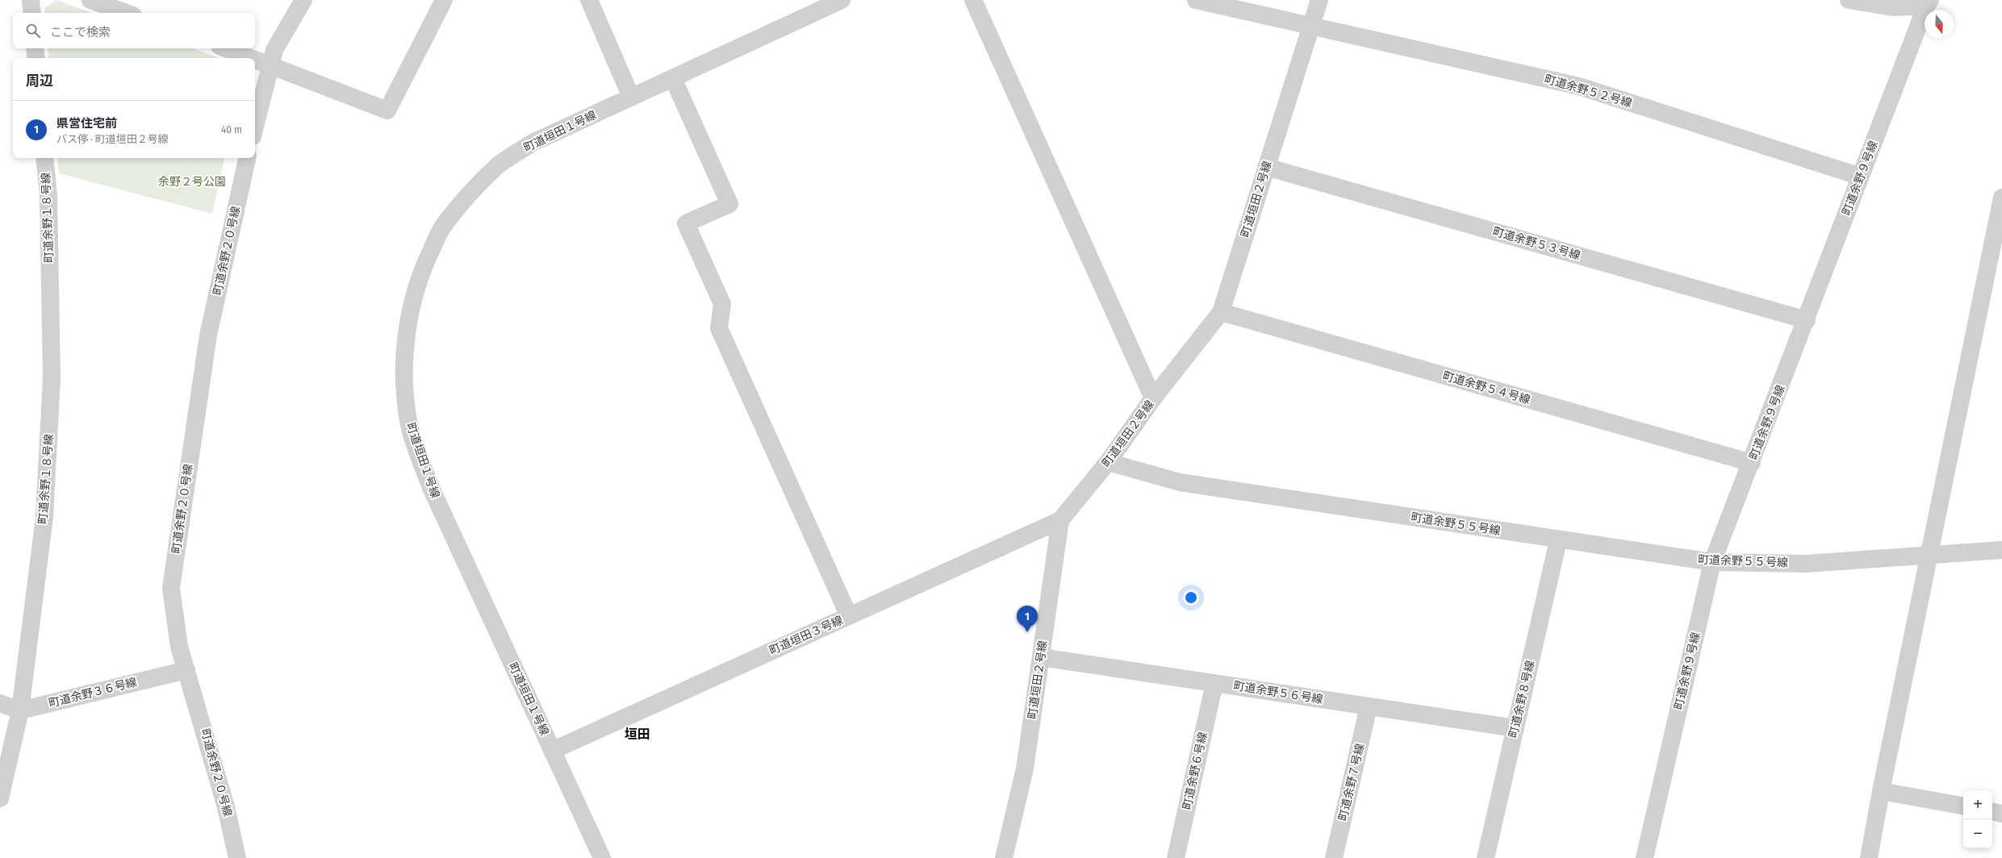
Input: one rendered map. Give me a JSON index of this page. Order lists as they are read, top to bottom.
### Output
{
  "streets": {
    "street": [
      "町道余野５２号線",
      "町道垣田１号線",
      "町道余野９号線",
      "町道垣田２号線",
      "町道余野１８号線",
      "町道余野５３号線",
      "町道余野２０号線",
      "町道余野５４号線",
      "町道余野５５号線",
      "町道垣田３号線",
      "町道余野３６号線",
      "町道余野５６号線",
      "町道余野８号線",
      "町道余野６号線",
      "町道余野７号線"
    ]
  },
  "crossings": [
    ["町道余野５２号線", "町道余野９号線"],
    ["町道余野５２号線", "町道垣田２号線"],
    ["町道垣田１号線", "町道垣田３号線"],
    ["町道余野９号線", "町道余野５３号線"],
    ["町道余野９号線", "町道余野５４号線"],
    ["町道余野９号線", "町道余野５５号線"],
    ["町道垣田２号線", "町道余野５３号線"],
    ["町道垣田２号線", "町道余野５４号線"],
    ["町道垣田２号線", "町道余野５５号線"],
    ["町道垣田２号線", "町道垣田３号線"],
    ["町道垣田２号線", "町道余野５６号線"],
    ["町道余野１８号線", "町道余野３６号線"],
    ["町道余野２０号線", "町道余野３６号線"],
    ["町道余野５５号線", "町道余野８号線"],
    ["町道余野５６号線", "町道余野８号線"],
    ["町道余野５６号線", "町道余野６号線"],
    ["町道余野５６号線", "町道余野７号線"]
  ],
  "districts": ["垣田"],
  "parks": ["余野２号公園"],
  "north": "bottom",
  "page": {
    "search": "ここで検索",
    "heading": "周辺",
    "list": [
      {
        "mark": "1",
        "name": "県営住宅前",
        "note": "バス停 · 町道垣田２号線",
        "value": "40 m"
      }
    ],
    "pins": "1",
    "map_buttons": ["+", "−"]
  }
}
